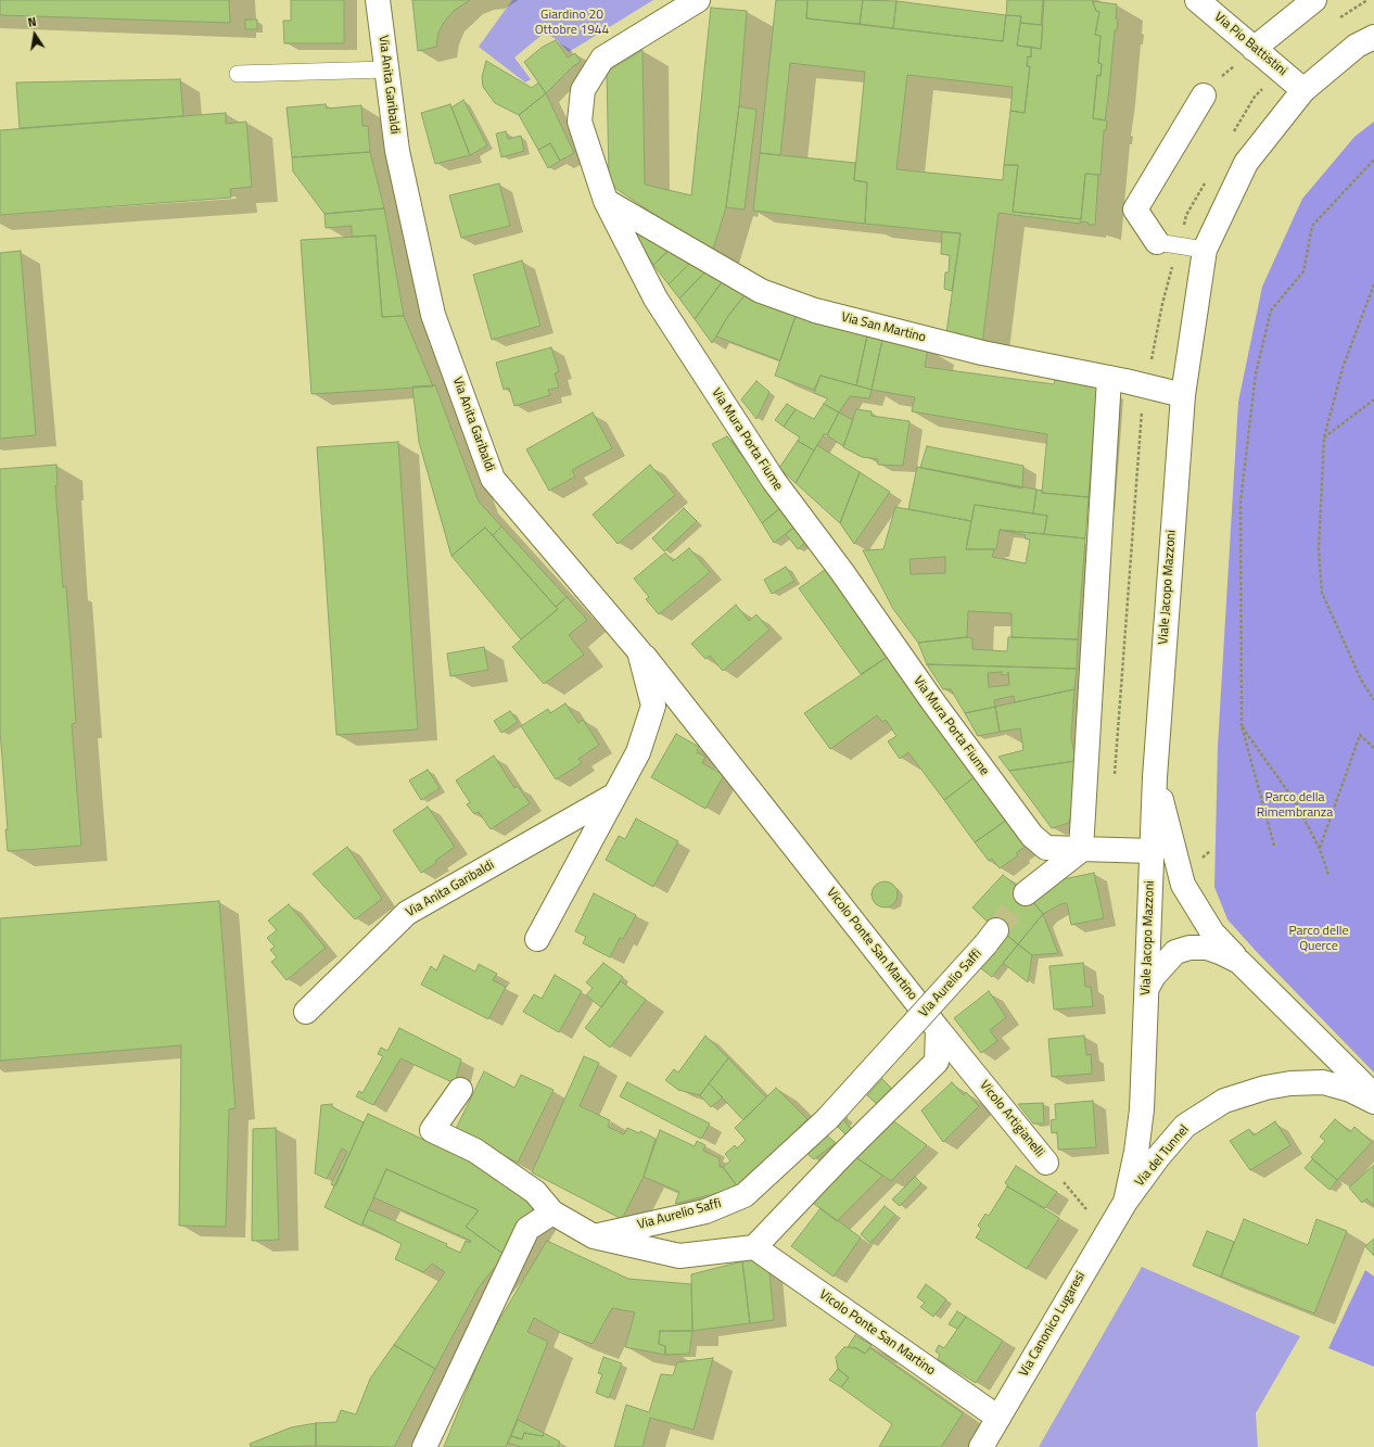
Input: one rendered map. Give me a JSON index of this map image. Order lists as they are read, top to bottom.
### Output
{
  "streets": {
    "street": [
      "Via Pio Battistini",
      "Via Anita Garibaldi",
      "Via San Martino",
      "Via Mura Porta Fiume",
      "Viale Jacopo Mazzoni",
      "Vicolo Ponte San Martino",
      "Via Aurelio Saffi",
      "Vicolo Artigianelli",
      "Via del Tunnel",
      "Via Canonico Lugaresi"
    ]
  },
  "crossings": [
    ["Via Pio Battistini", "Viale Jacopo Mazzoni"],
    ["Via Anita Garibaldi", "Vicolo Ponte San Martino"],
    ["Via San Martino", "Via Mura Porta Fiume"],
    ["Via San Martino", "Viale Jacopo Mazzoni"],
    ["Viale Jacopo Mazzoni", "Via del Tunnel"],
    ["Viale Jacopo Mazzoni", "Via Canonico Lugaresi"],
    ["Vicolo Ponte San Martino", "Vicolo Artigianelli"],
    ["Vicolo Ponte San Martino", "Via Canonico Lugaresi"],
    ["Via del Tunnel", "Via Canonico Lugaresi"]
  ],
  "parks": ["Giardino 20 Ottobre 1944", "Parco della Rimembranza", "Parco delle Querce"],
  "north": "top"
}
